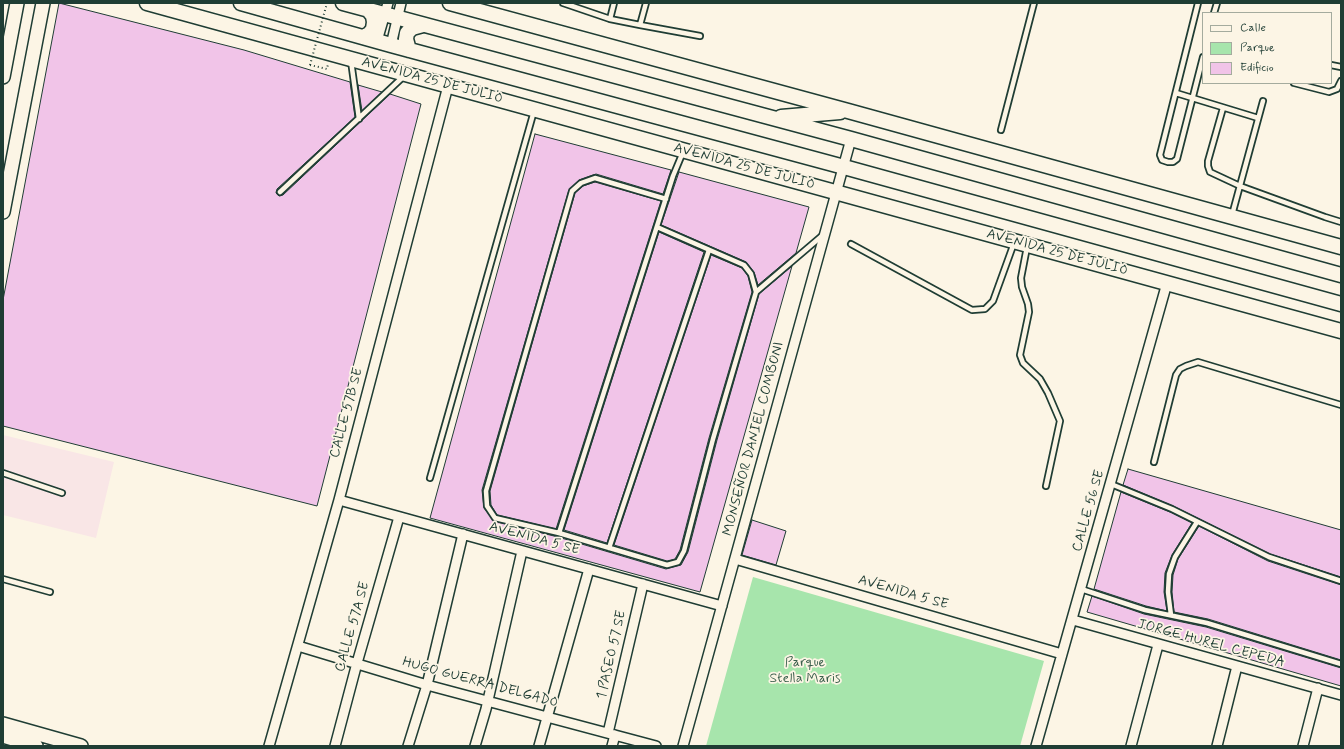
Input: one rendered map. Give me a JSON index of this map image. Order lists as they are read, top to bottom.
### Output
{
  "streets": {
    "main road": ["AVENIDA 25 DE JULIO"],
    "street": [
      "CALLE 57B SE",
      "MONSEÑOR DANIEL COMBONI",
      "CALLE 56 SE",
      "AVENIDA 5 SE",
      "CALLE 57A SE",
      "JORGE HUREL CEPEDA",
      "1 PASEO 57 SE",
      "HUGO GUERRA DELGADO"
    ]
  },
  "crossings": [
    ["AVENIDA 25 DE JULIO", "CALLE 57B SE"],
    ["AVENIDA 25 DE JULIO", "MONSEÑOR DANIEL COMBONI"],
    ["AVENIDA 25 DE JULIO", "CALLE 56 SE"],
    ["CALLE 57B SE", "AVENIDA 5 SE"],
    ["CALLE 57B SE", "HUGO GUERRA DELGADO"],
    ["MONSEÑOR DANIEL COMBONI", "AVENIDA 5 SE"],
    ["CALLE 56 SE", "AVENIDA 5 SE"],
    ["CALLE 56 SE", "JORGE HUREL CEPEDA"],
    ["AVENIDA 5 SE", "CALLE 57A SE"],
    ["AVENIDA 5 SE", "1 PASEO 57 SE"],
    ["CALLE 57A SE", "HUGO GUERRA DELGADO"],
    ["1 PASEO 57 SE", "HUGO GUERRA DELGADO"]
  ],
  "parks": ["Parque Stella Maris"],
  "legend": ["Calle", "Parque", "Edificio"]
}
